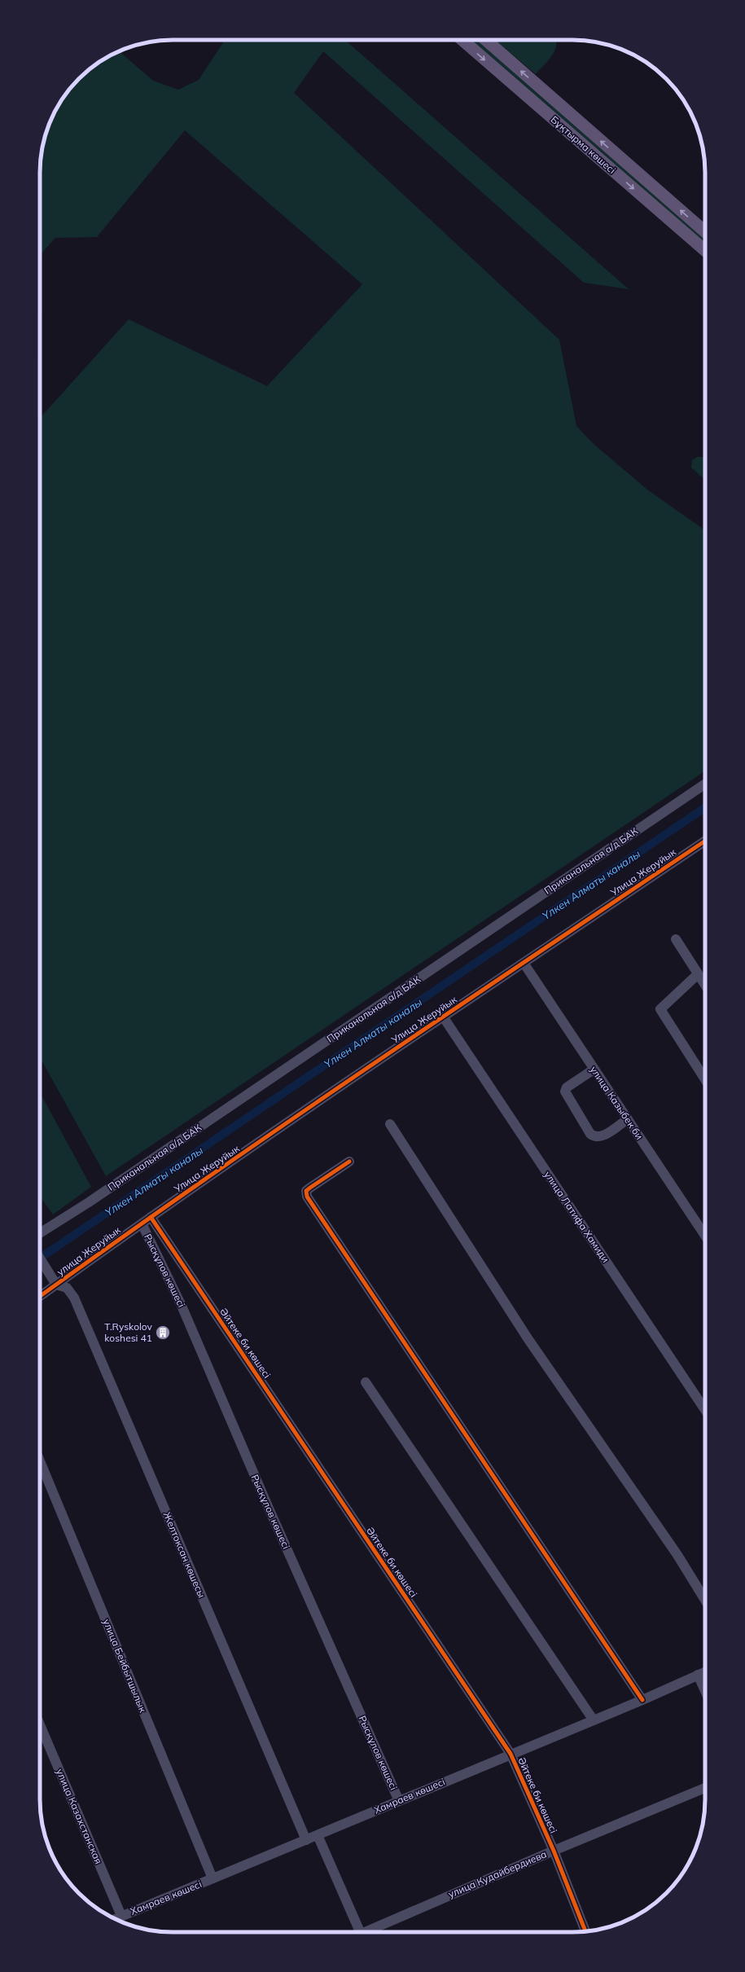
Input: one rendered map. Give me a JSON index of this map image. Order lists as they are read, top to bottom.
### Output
{
  "streets": {
    "main road": ["Бұқтырма көшесі"],
    "street": [
      "Приканальная а/д БАК",
      "Улица Жеруйык",
      "улица Казыбек би",
      "улица Латифа Хамиди",
      "улица Жеруйык",
      "Рысқұлов көшесі",
      "Әйтеке би көшесі",
      "Желтоксан көшесы",
      "улица Бейбытшылык",
      "Хамраев көшесі",
      "улица Казахстанская",
      "улица Кудайбердиева"
    ]
  },
  "crossings": [
    ["Улица Жеруйык", "улица Казыбек би"],
    ["Улица Жеруйык", "улица Латифа Хамиди"],
    ["Улица Жеруйык", "улица Жеруйык"],
    ["Улица Жеруйык", "Әйтеке би көшесі"],
    ["улица Жеруйык", "Рысқұлов көшесі"],
    ["улица Жеруйык", "Әйтеке би көшесі"],
    ["улица Жеруйык", "Желтоксан көшесы"],
    ["Рысқұлов көшесі", "Хамраев көшесі"],
    ["Әйтеке би көшесі", "Хамраев көшесі"],
    ["Әйтеке би көшесі", "улица Кудайбердиева"],
    ["Желтоксан көшесы", "Хамраев көшесі"],
    ["улица Бейбытшылык", "Хамраев көшесі"],
    ["Хамраев көшесі", "улица Казахстанская"]
  ],
  "water": ["Үлкен Алматы каналы"],
  "places": {
    "building": ["T.Ryskolov koshesi 41"]
  }
}
